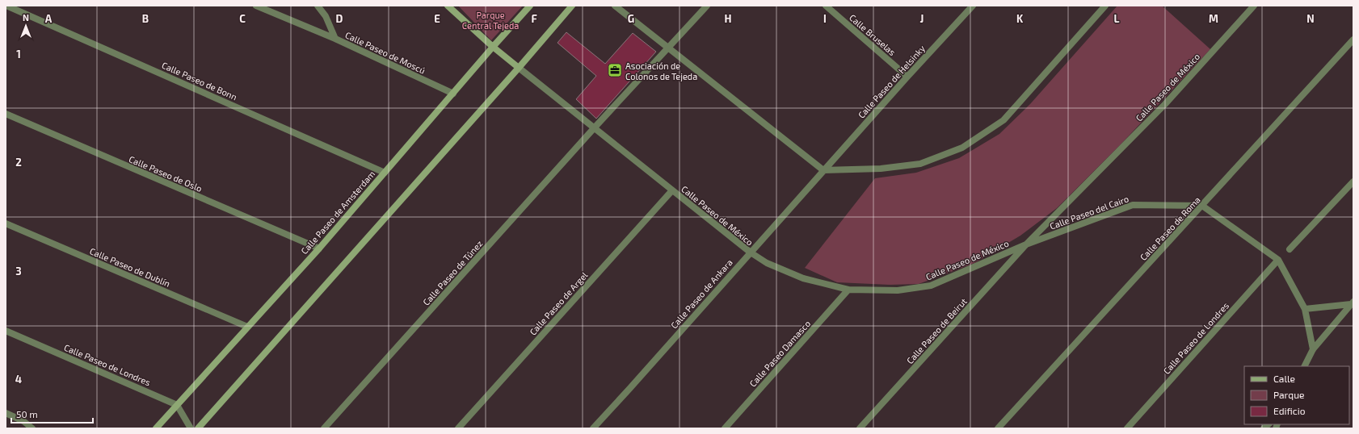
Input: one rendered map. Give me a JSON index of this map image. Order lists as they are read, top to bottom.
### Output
{
  "streets": {
    "main road": ["Calle Paseo de México", "Calle Paseo de Amsterdam"],
    "street": [
      "Calle Bruselas",
      "Calle Paseo de Moscú",
      "Calle Paseo de Bonn",
      "Calle Paseo de Helsinky",
      "Calle Paseo de Oslo",
      "Calle Paseo del Cairo",
      "Calle Paseo de Roma",
      "Calle Paseo de Dublín",
      "Calle Paseo de Túnez",
      "Calle Paseo de Ankara",
      "Calle Paseo de Argel",
      "Calle Paseo de Beirut",
      "Calle Paseo de Londres",
      "Calle Paseo Damasco"
    ]
  },
  "crossings": [
    ["Calle Bruselas", "Calle Paseo de Helsinky"],
    ["Calle Paseo de Moscú", "Calle Paseo de Amsterdam"],
    ["Calle Paseo de Bonn", "Calle Paseo de Amsterdam"],
    ["Calle Paseo de Helsinky", "Calle Paseo de Ankara"],
    ["Calle Paseo de México", "Calle Paseo de Amsterdam"],
    ["Calle Paseo de México", "Calle Paseo del Cairo"],
    ["Calle Paseo de México", "Calle Paseo de Túnez"],
    ["Calle Paseo de México", "Calle Paseo de Ankara"],
    ["Calle Paseo de México", "Calle Paseo de Argel"],
    ["Calle Paseo de México", "Calle Paseo de Beirut"],
    ["Calle Paseo de México", "Calle Paseo Damasco"],
    ["Calle Paseo de Oslo", "Calle Paseo de Amsterdam"],
    ["Calle Paseo de Amsterdam", "Calle Paseo de Dublín"],
    ["Calle Paseo de Amsterdam", "Calle Paseo de Londres"],
    ["Calle Paseo del Cairo", "Calle Paseo de Roma"],
    ["Calle Paseo del Cairo", "Calle Paseo de Beirut"]
  ],
  "parks": ["Parque Central Tejeda"],
  "places": {
    "office": ["Asociación de Colonos de Tejeda"]
  },
  "legend": ["Calle", "Parque", "Edificio"],
  "scale_bar": "50 m",
  "north": "top",
  "grid": {
    "columns": [
      "A",
      "B",
      "C",
      "D",
      "E",
      "F",
      "G",
      "H",
      "I",
      "J",
      "K",
      "L",
      "M",
      "N"
    ],
    "rows": [
      "1",
      "2",
      "3",
      "4"
    ]
  }
}
